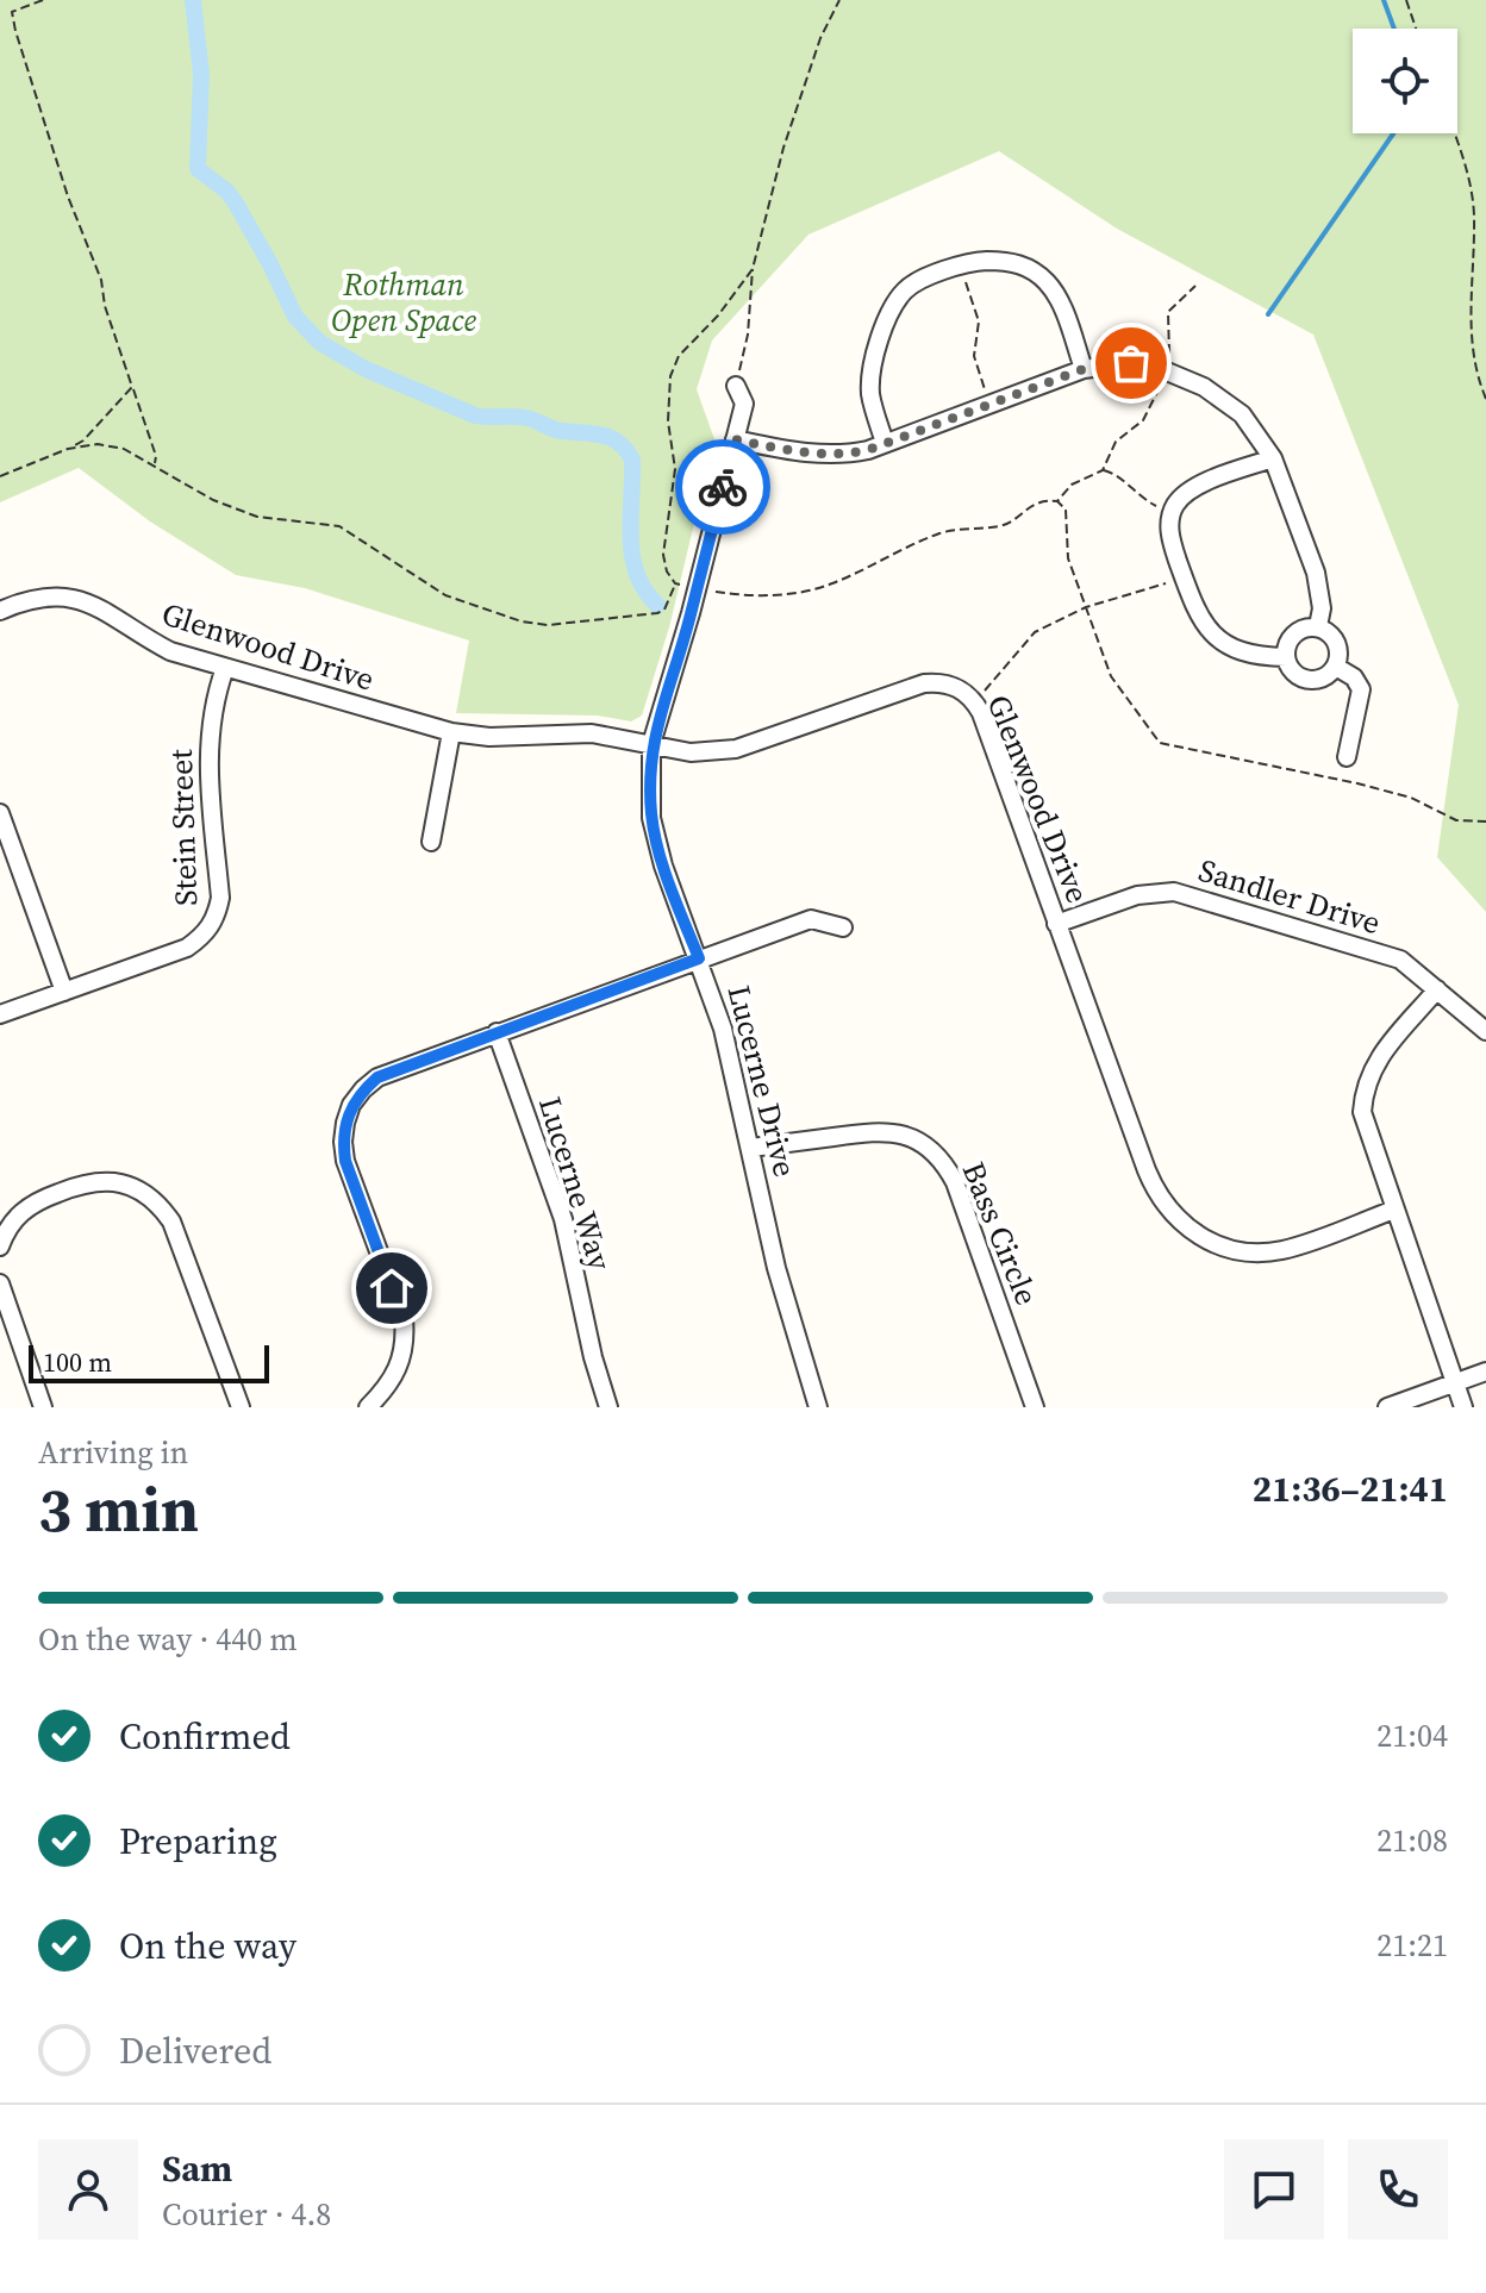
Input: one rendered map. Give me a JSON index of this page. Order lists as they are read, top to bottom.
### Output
{
  "streets": {
    "street": [
      "Glenwood Drive",
      "Stein Street",
      "Sandler Drive",
      "Lucerne Drive",
      "Lucerne Way",
      "Bass Circle"
    ]
  },
  "crossings": [
    ["Glenwood Drive", "Stein Street"],
    ["Glenwood Drive", "Sandler Drive"],
    ["Glenwood Drive", "Lucerne Drive"],
    ["Lucerne Drive", "Bass Circle"]
  ],
  "parks": ["Rothman Open Space"],
  "scale_bar": "100 m",
  "page": {
    "scale": "100 m",
    "heading": ["3 min", "Arriving in", "21:36–21:41"],
    "panel": ["Sam", "Courier · 4.8"],
    "bar": "On the way · 440 m",
    "list": [
      ["Confirmed", "21:04"],
      ["Preparing", "21:08"],
      ["On the way", "21:21"],
      "Delivered"
    ]
  }
}
